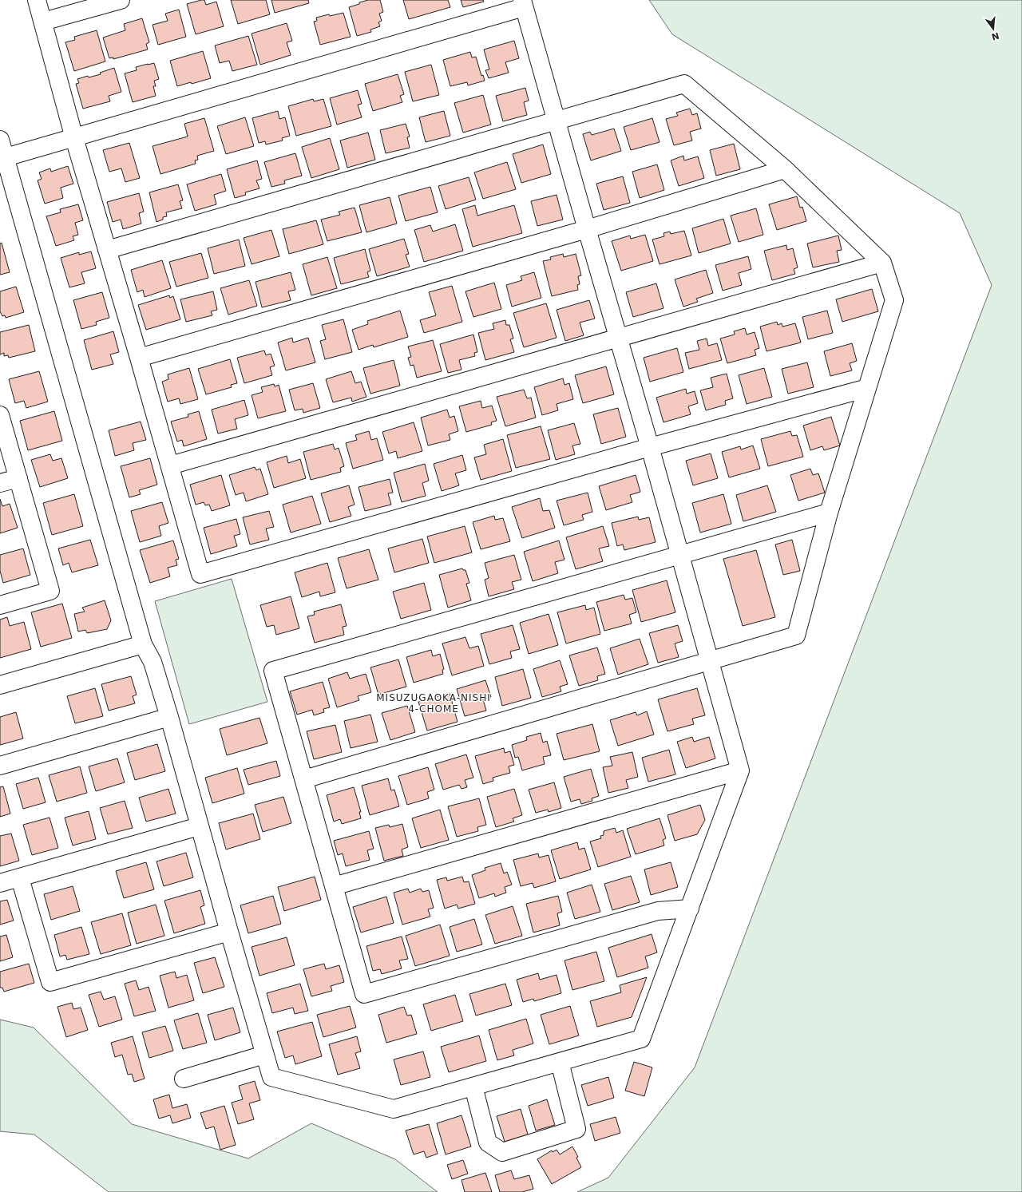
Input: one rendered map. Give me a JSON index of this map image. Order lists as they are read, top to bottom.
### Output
{
  "districts": ["MISUZUGAOKA-NISHI 4-CHOME"],
  "north": "bottom"
}
